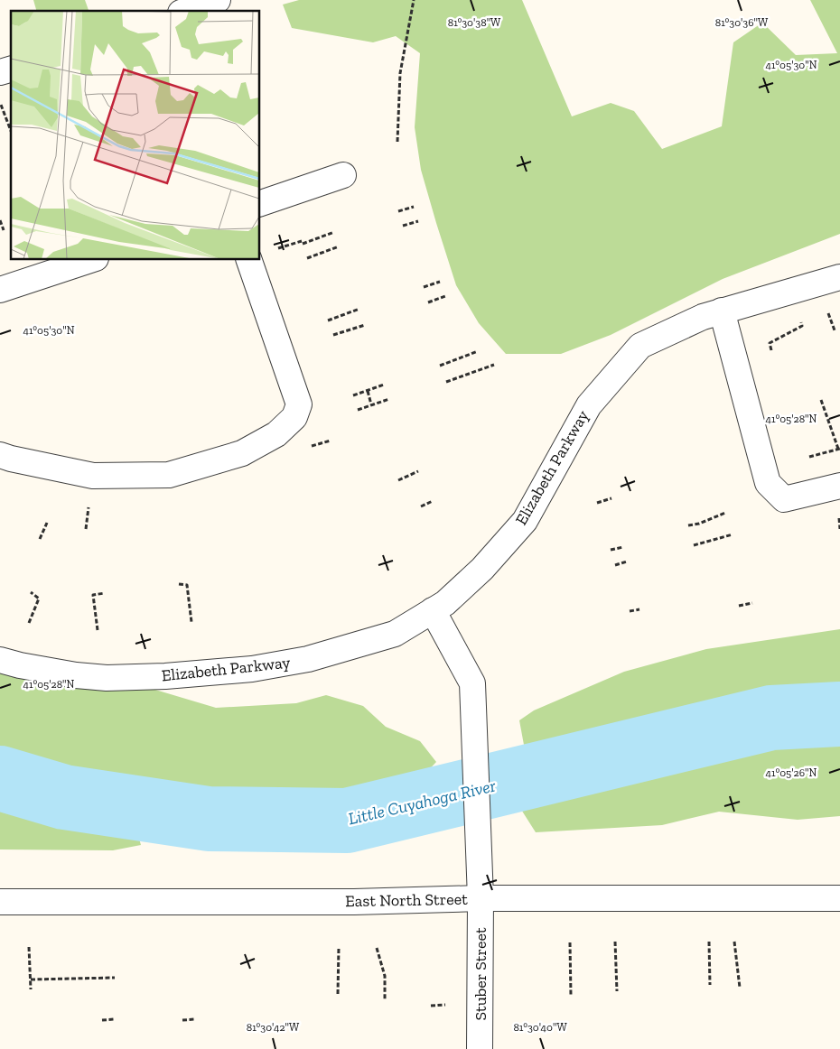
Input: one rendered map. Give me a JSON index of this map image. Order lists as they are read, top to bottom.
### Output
{
  "streets": {
    "street": ["Elizabeth Parkway", "East North Street", "Stuber Street"]
  },
  "crossings": [
    ["Elizabeth Parkway", "Stuber Street"],
    ["East North Street", "Stuber Street"]
  ],
  "water": ["Little Cuyahoga River"],
  "coordinates": [
    "81°30'38\"W",
    "81°30'36\"W",
    "41°05'30\"N",
    "41°05'28\"N",
    "41°05'26\"N",
    "81°30'42\"W",
    "81°30'40\"W"
  ]
}
